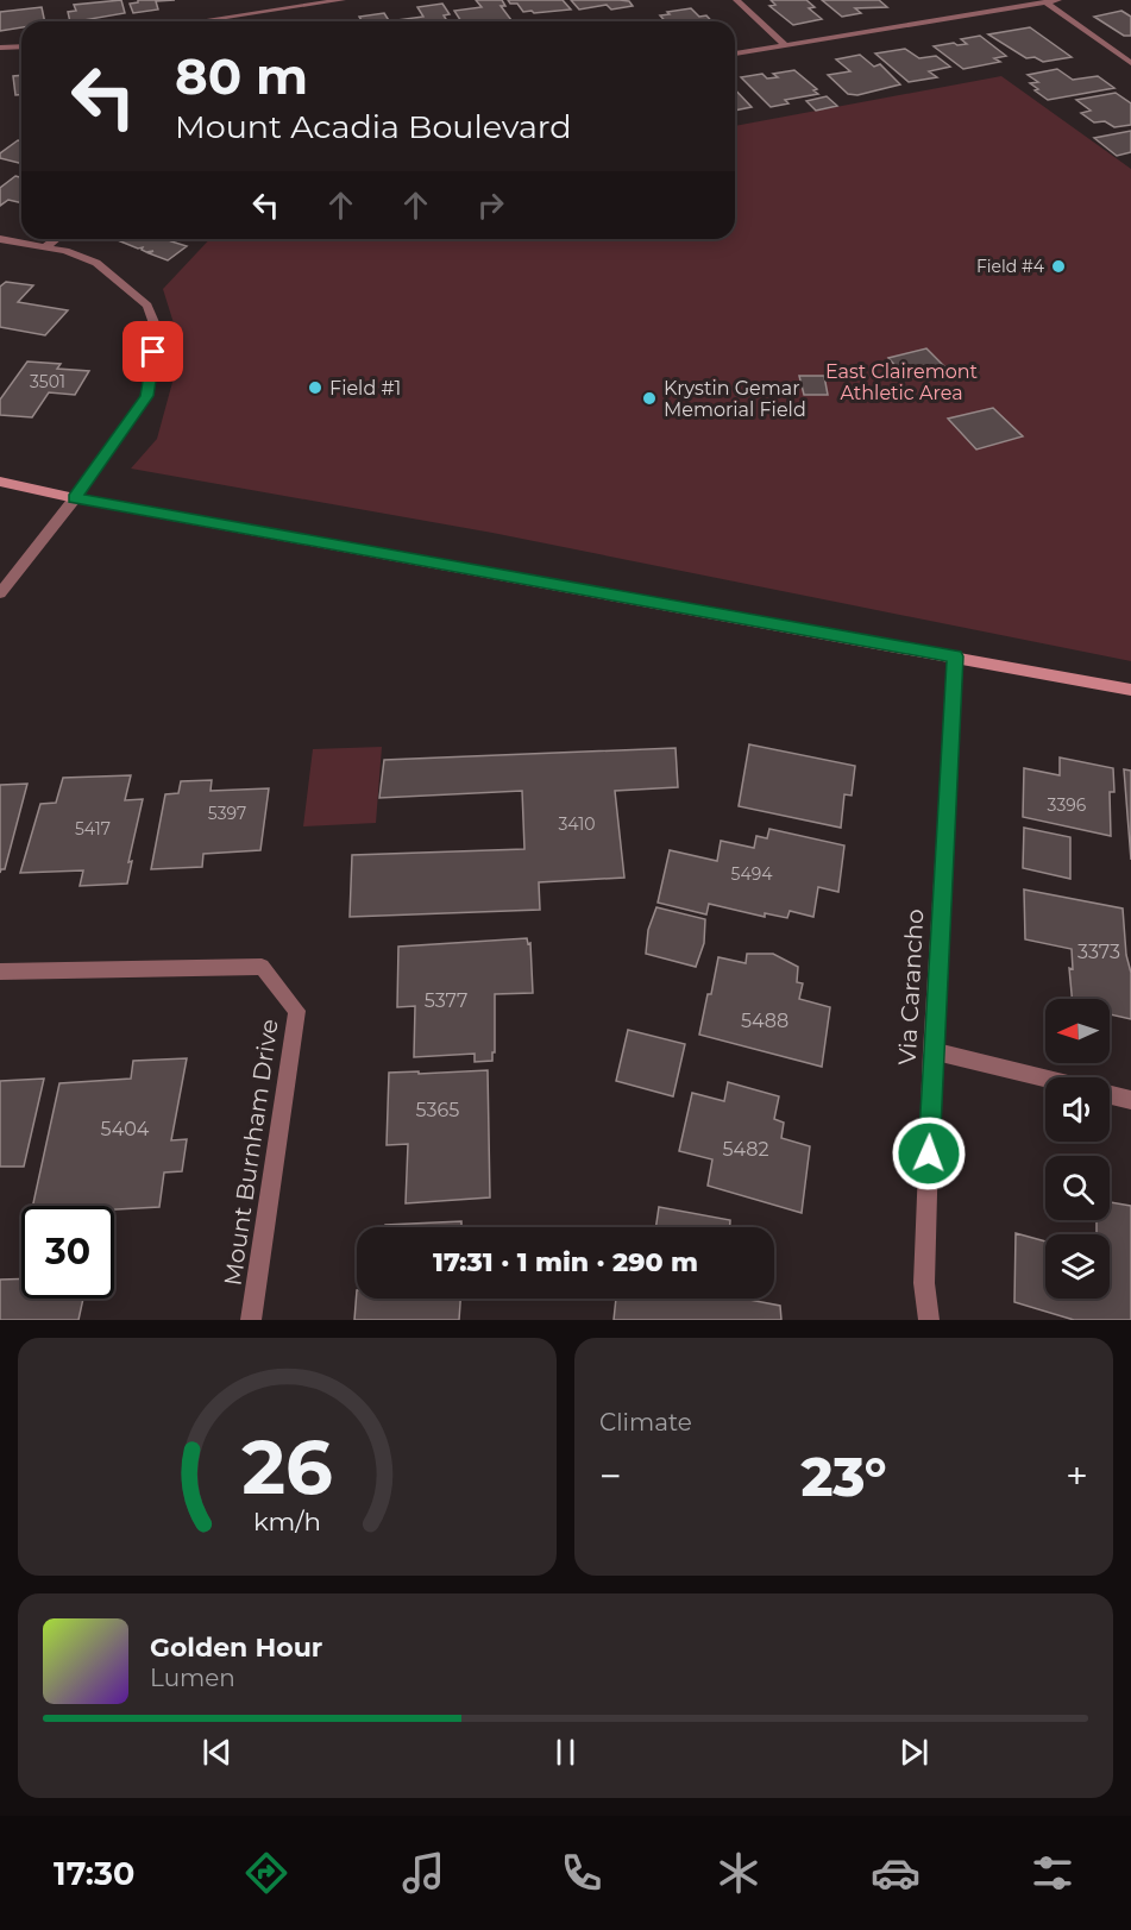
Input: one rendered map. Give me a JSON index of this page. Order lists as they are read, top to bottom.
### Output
{
  "streets": {
    "street": ["Via Carancho", "Mount Burnham Drive"]
  },
  "parks": ["East Clairemont Athletic Area"],
  "places": ["Field #4", "Field #1", "Krystin Gemar Memorial Field"],
  "house_numbers": [
    "3501",
    "3396",
    "5397",
    "3410",
    "5417",
    "5494",
    "3373",
    "5377",
    "5488",
    "5365",
    "5404",
    "5482"
  ],
  "north": "left",
  "page": {
    "turn": ["80 m", "Mount Acadia Boulevard"],
    "limit": "30",
    "trip": "17:31 · 1 min · 290 m",
    "tile": "Climate",
    "heat": ["−", "23°", "+"],
    "song": ["Golden Hour", "Lumen"],
    "tabs": "17:30",
    "gauge": ["26", "km/h"]
  }
}
